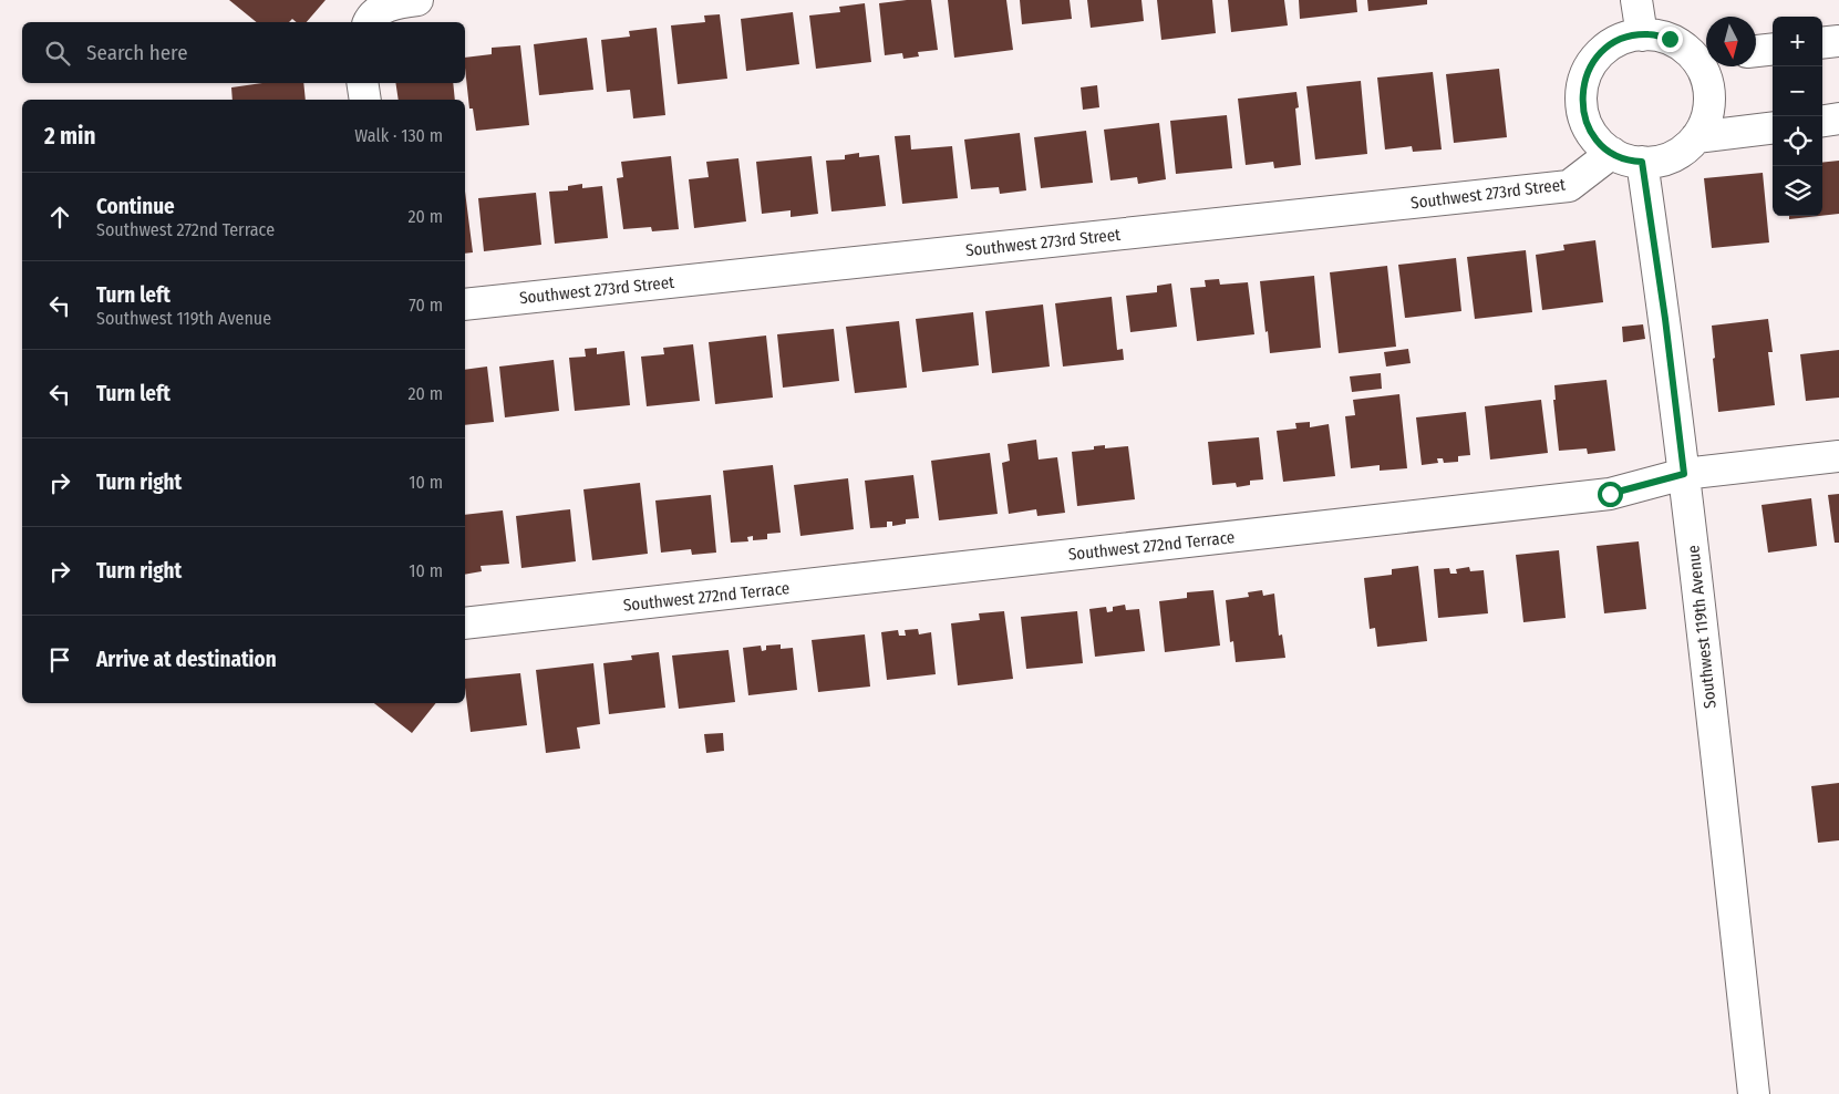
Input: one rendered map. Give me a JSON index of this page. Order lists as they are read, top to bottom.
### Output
{
  "streets": {
    "street": ["Southwest 273rd Street", "Southwest 272nd Terrace", "Southwest 119th Avenue"]
  },
  "crossings": [
    ["Southwest 273rd Street", "Southwest 119th Avenue"],
    ["Southwest 272nd Terrace", "Southwest 119th Avenue"]
  ],
  "north": "bottom",
  "page": {
    "map_buttons": ["+", "−"],
    "search": "Search here",
    "heading": ["2 min", "Walk · 130 m"],
    "list": [
      ["Continue", "Southwest 272nd Terrace", "20 m"],
      ["Turn left", "Southwest 119th Avenue", "70 m"],
      ["Turn left", "20 m"],
      ["Turn right", "10 m"],
      ["Turn right", "10 m"],
      "Arrive at destination"
    ]
  }
}
